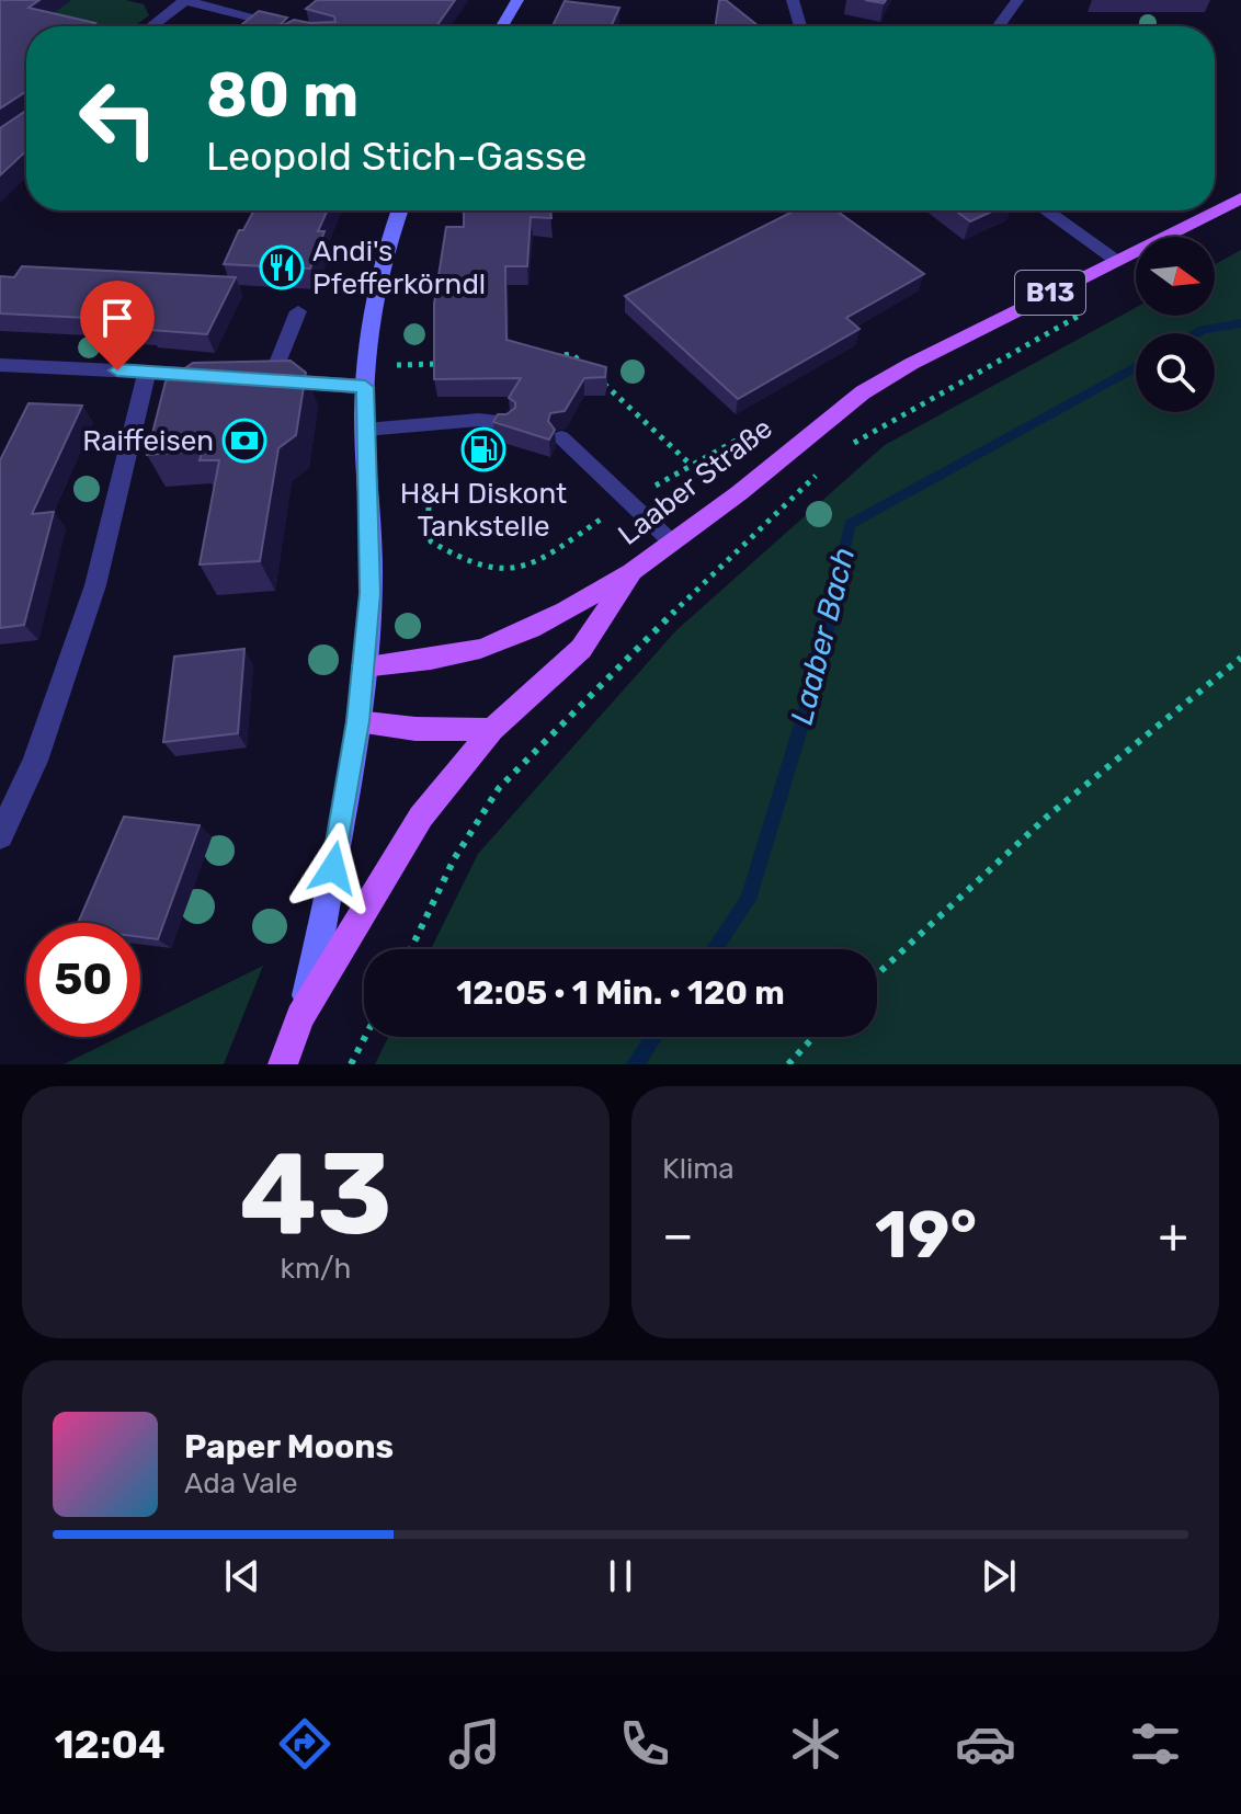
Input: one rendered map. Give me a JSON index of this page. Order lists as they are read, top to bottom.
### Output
{
  "streets": {
    "main road": ["B13", "Laaber Straße"]
  },
  "crossings": [
    ["B13", "Laaber Straße"]
  ],
  "water": ["Laaber Bach"],
  "places": {
    "restaurant": ["Andi's Pfefferkörndl"],
    "bank": ["Raiffeisen"],
    "fuel station": ["H&H Diskont Tankstelle"]
  },
  "north": "right",
  "page": {
    "turn": ["80 m", "Leopold Stich-Gasse"],
    "limit": "50",
    "trip": "12:05 · 1 Min. · 120 m",
    "tile": [
      ["43", "km/h"],
      "Klima"
    ],
    "heat": ["−", "19°", "+"],
    "song": ["Paper Moons", "Ada Vale"],
    "tabs": "12:04"
  }
}
